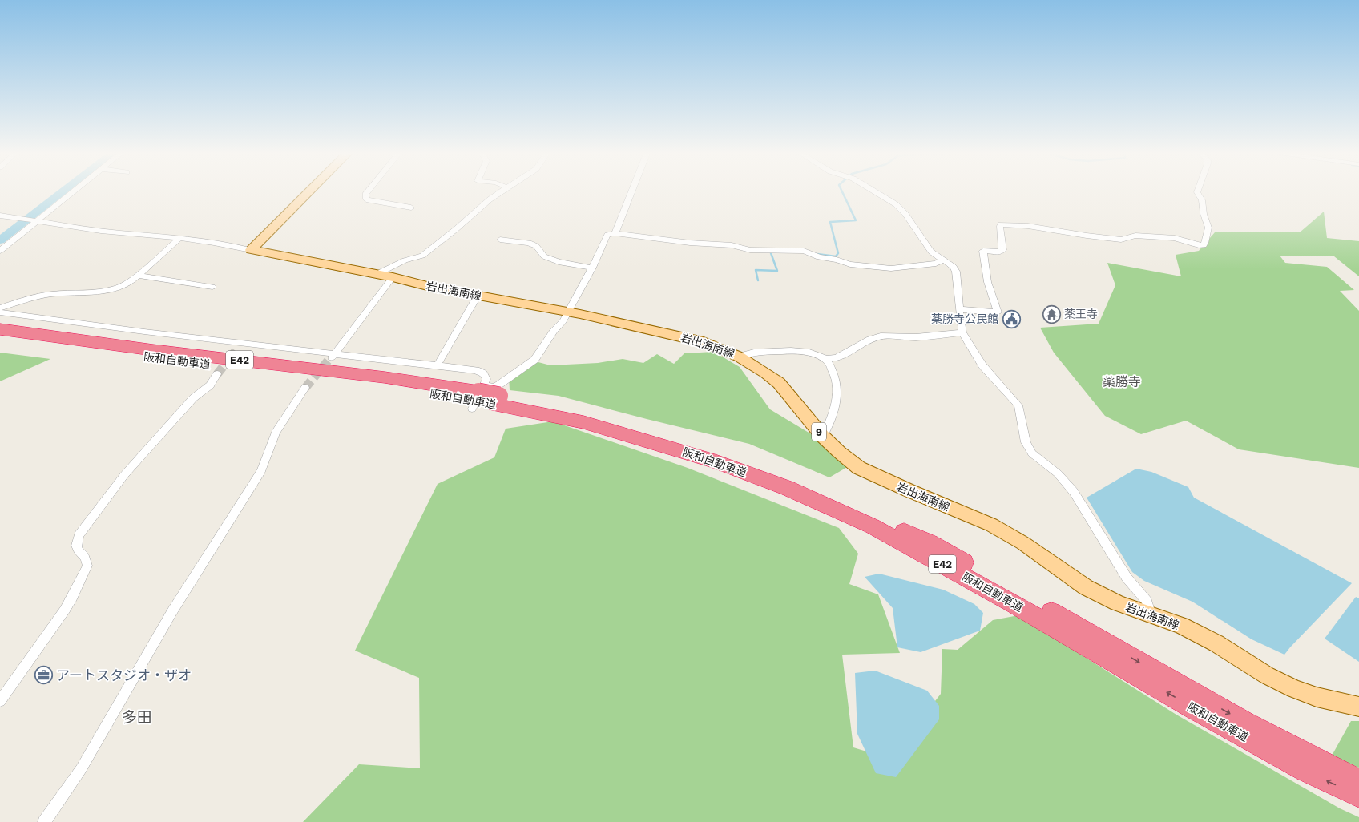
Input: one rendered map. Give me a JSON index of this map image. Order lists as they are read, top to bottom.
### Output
{
  "streets": {
    "highway": ["E42", "阪和自動車道"],
    "main road": ["岩出海南線", "9"]
  },
  "districts": ["薬勝寺", "多田"],
  "places": {
    "temple": ["薬王寺"],
    "public building": ["薬勝寺公民館"],
    "office": ["アートスタジオ・ザオ"]
  }
}
